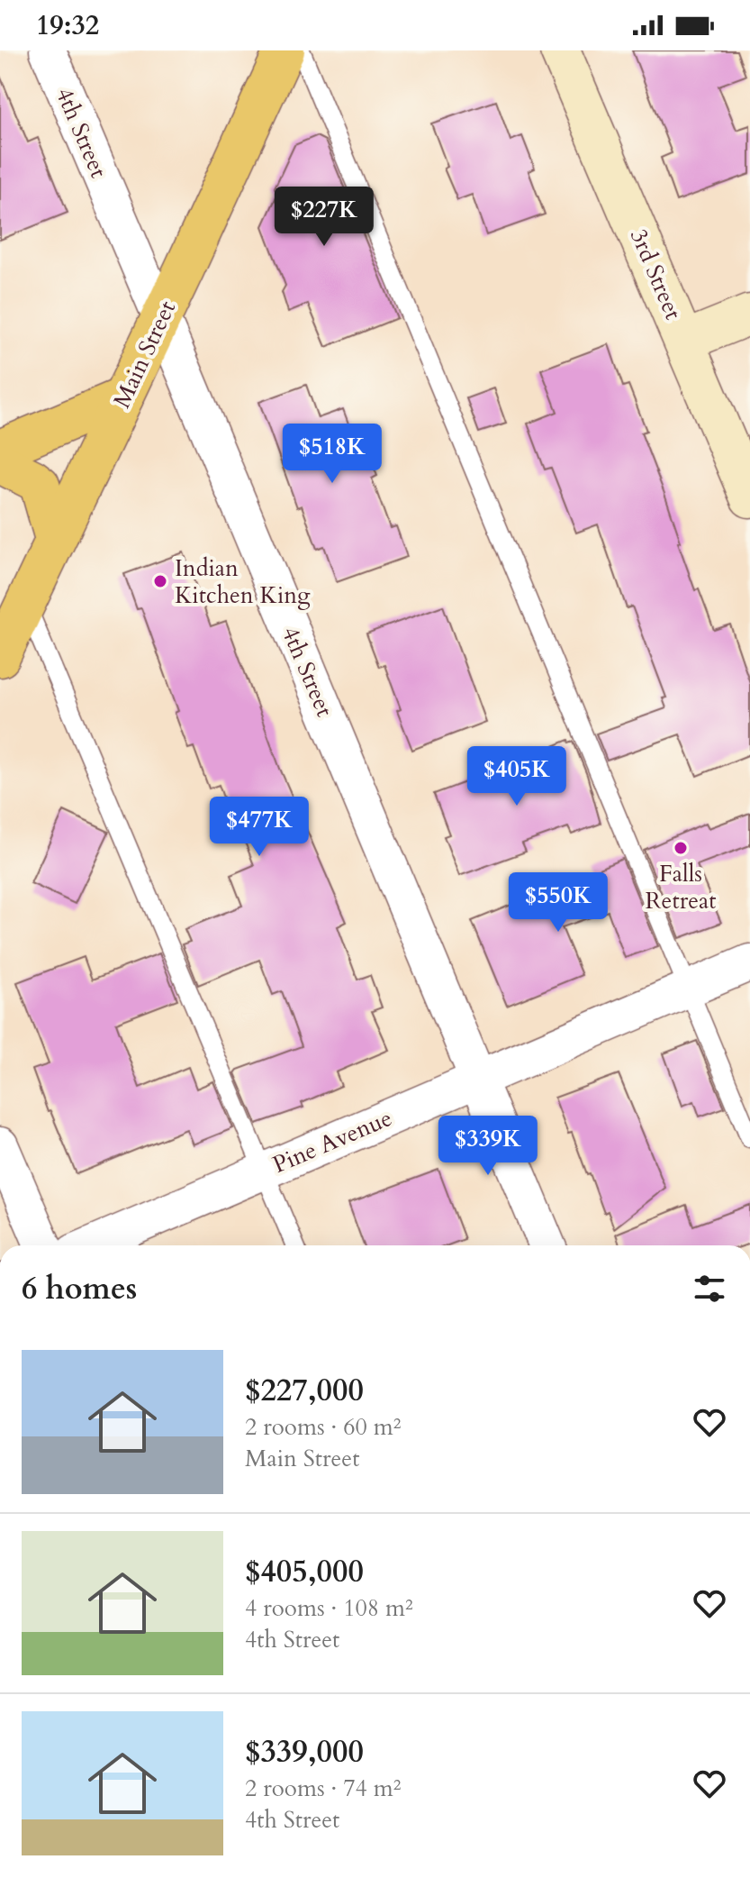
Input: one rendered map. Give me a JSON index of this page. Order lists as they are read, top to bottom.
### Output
{
  "streets": {
    "main road": ["Main Street"],
    "street": ["4th Street", "3rd Street", "Pine Avenue"]
  },
  "crossings": [
    ["4th Street", "Main Street"],
    ["4th Street", "Pine Avenue"]
  ],
  "places": ["Indian Kitchen King", "Falls Retreat"],
  "page": {
    "status": "19:32",
    "price": [
      "$227K",
      "$518K",
      "$405K",
      "$477K",
      "$550K",
      "$339K"
    ],
    "heading": "6 homes",
    "list": [
      {
        "name": "$227,000",
        "note": "2 rooms · 60 m² · Main Street"
      },
      {
        "name": "$405,000",
        "note": "4 rooms · 108 m² · 4th Street"
      },
      {
        "name": "$339,000",
        "note": "2 rooms · 74 m² · 4th Street"
      }
    ]
  }
}
